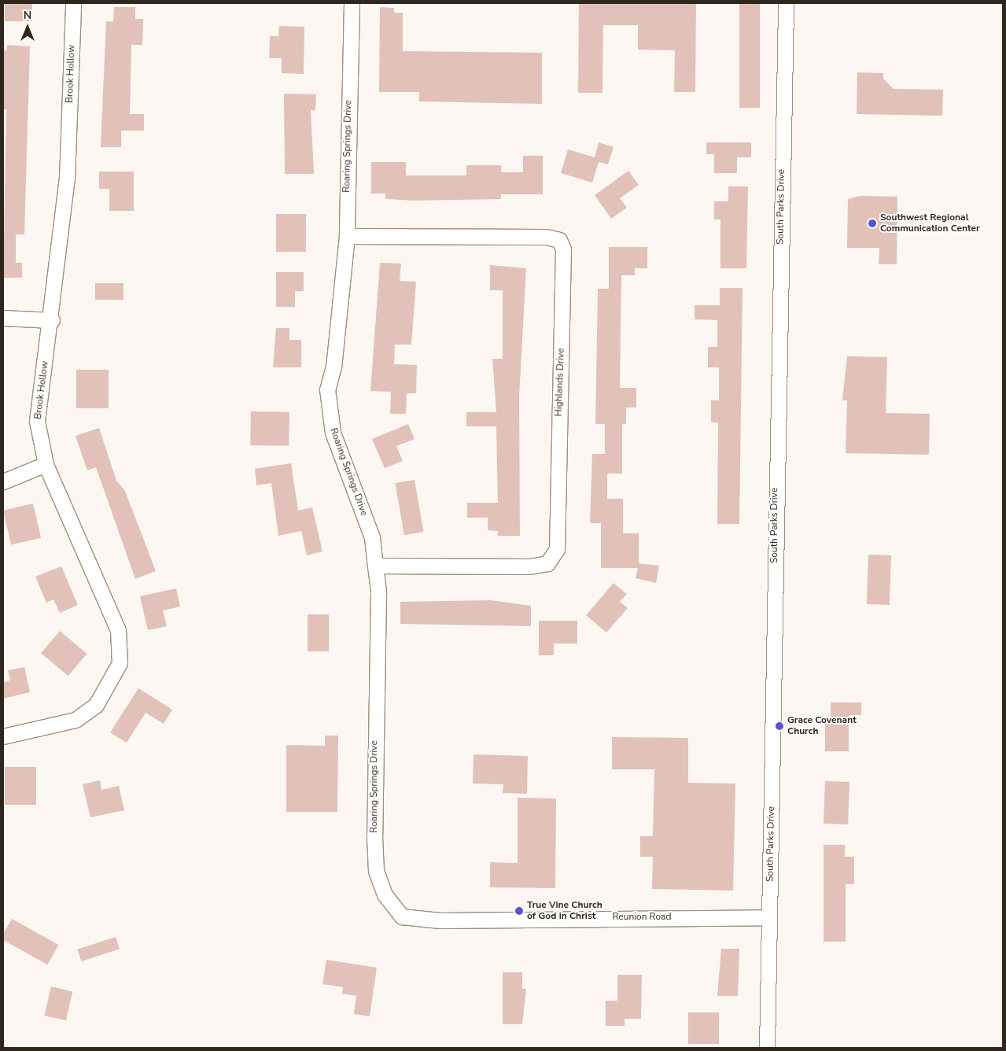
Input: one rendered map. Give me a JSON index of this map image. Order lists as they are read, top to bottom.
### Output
{
  "streets": {
    "street": [
      "Brook Hollow",
      "Roaring Springs Drive",
      "South Parks Drive",
      "Highlands Drive",
      "Reunion Road"
    ]
  },
  "crossings": [
    ["Roaring Springs Drive", "Highlands Drive"],
    ["Roaring Springs Drive", "Reunion Road"],
    ["South Parks Drive", "Reunion Road"]
  ],
  "places": ["Southwest Regional Communication Center", "Grace Covenant Church", "True Vine Church of God in Christ"],
  "north": "top"
}
